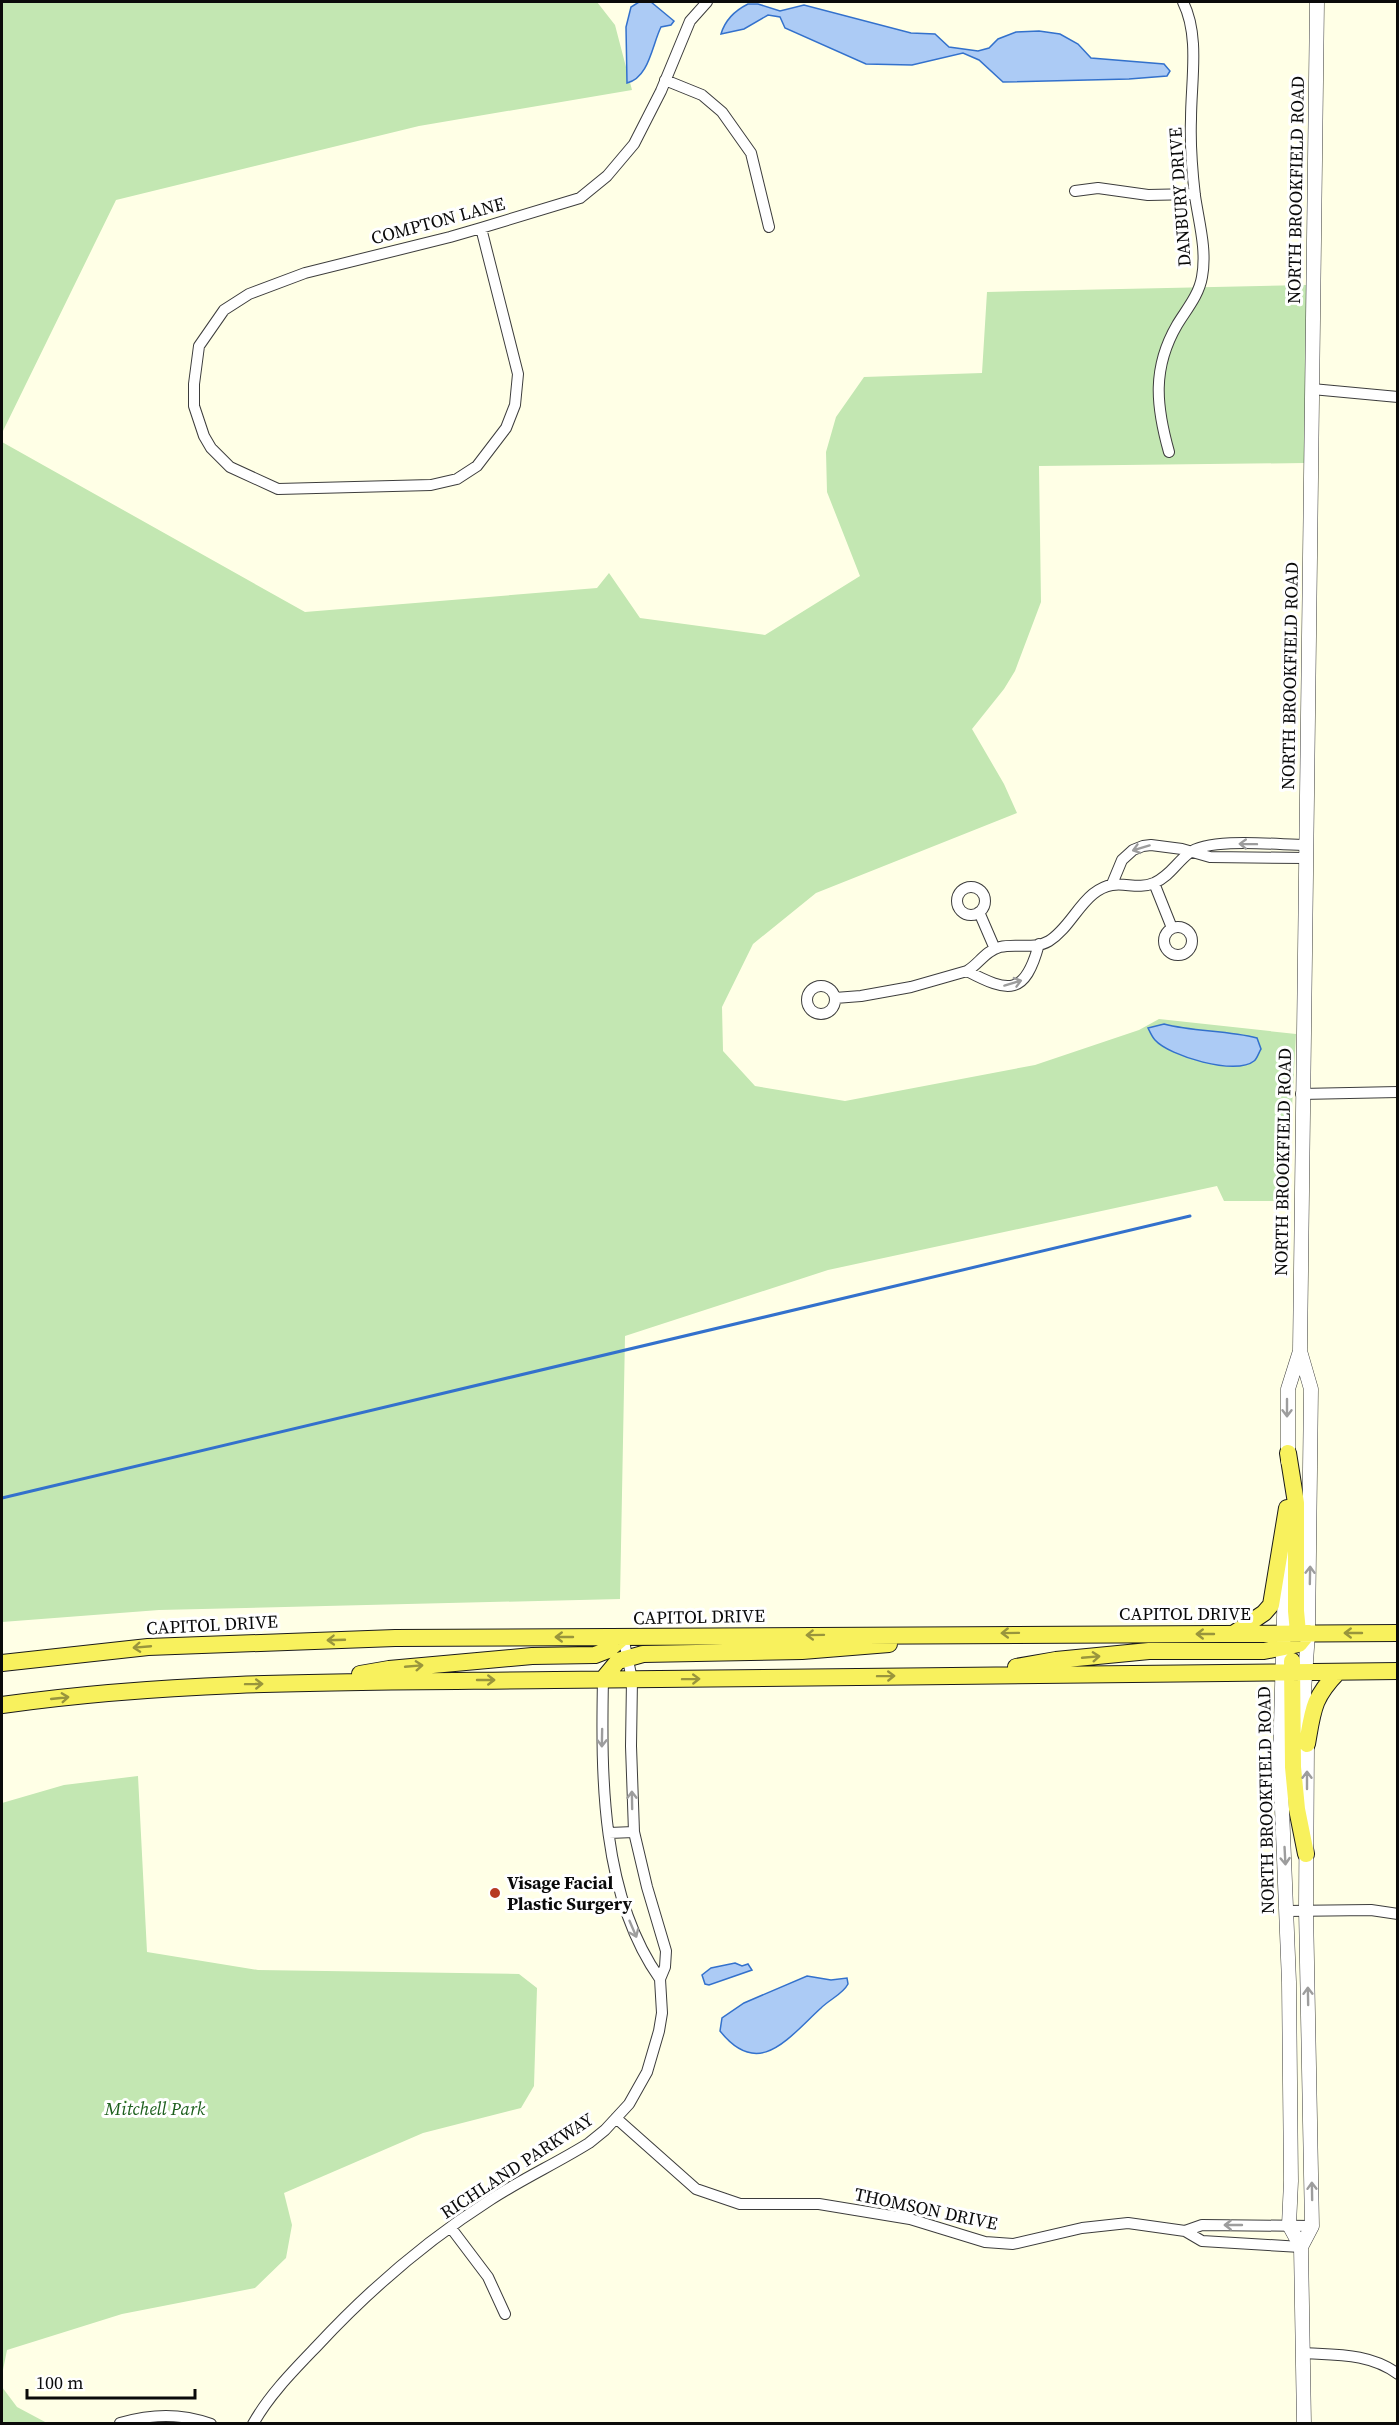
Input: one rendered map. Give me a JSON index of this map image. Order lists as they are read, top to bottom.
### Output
{
  "streets": {
    "main road": ["CAPITOL DRIVE"],
    "street": [
      "NORTH BROOKFIELD ROAD",
      "DANBURY DRIVE",
      "COMPTON LANE",
      "RICHLAND PARKWAY",
      "THOMSON DRIVE"
    ]
  },
  "crossings": [
    ["NORTH BROOKFIELD ROAD", "CAPITOL DRIVE"],
    ["NORTH BROOKFIELD ROAD", "THOMSON DRIVE"],
    ["CAPITOL DRIVE", "RICHLAND PARKWAY"],
    ["RICHLAND PARKWAY", "THOMSON DRIVE"]
  ],
  "parks": ["Mitchell Park"],
  "places": ["Visage Facial Plastic Surgery"],
  "scale_bar": "100 m"
}
